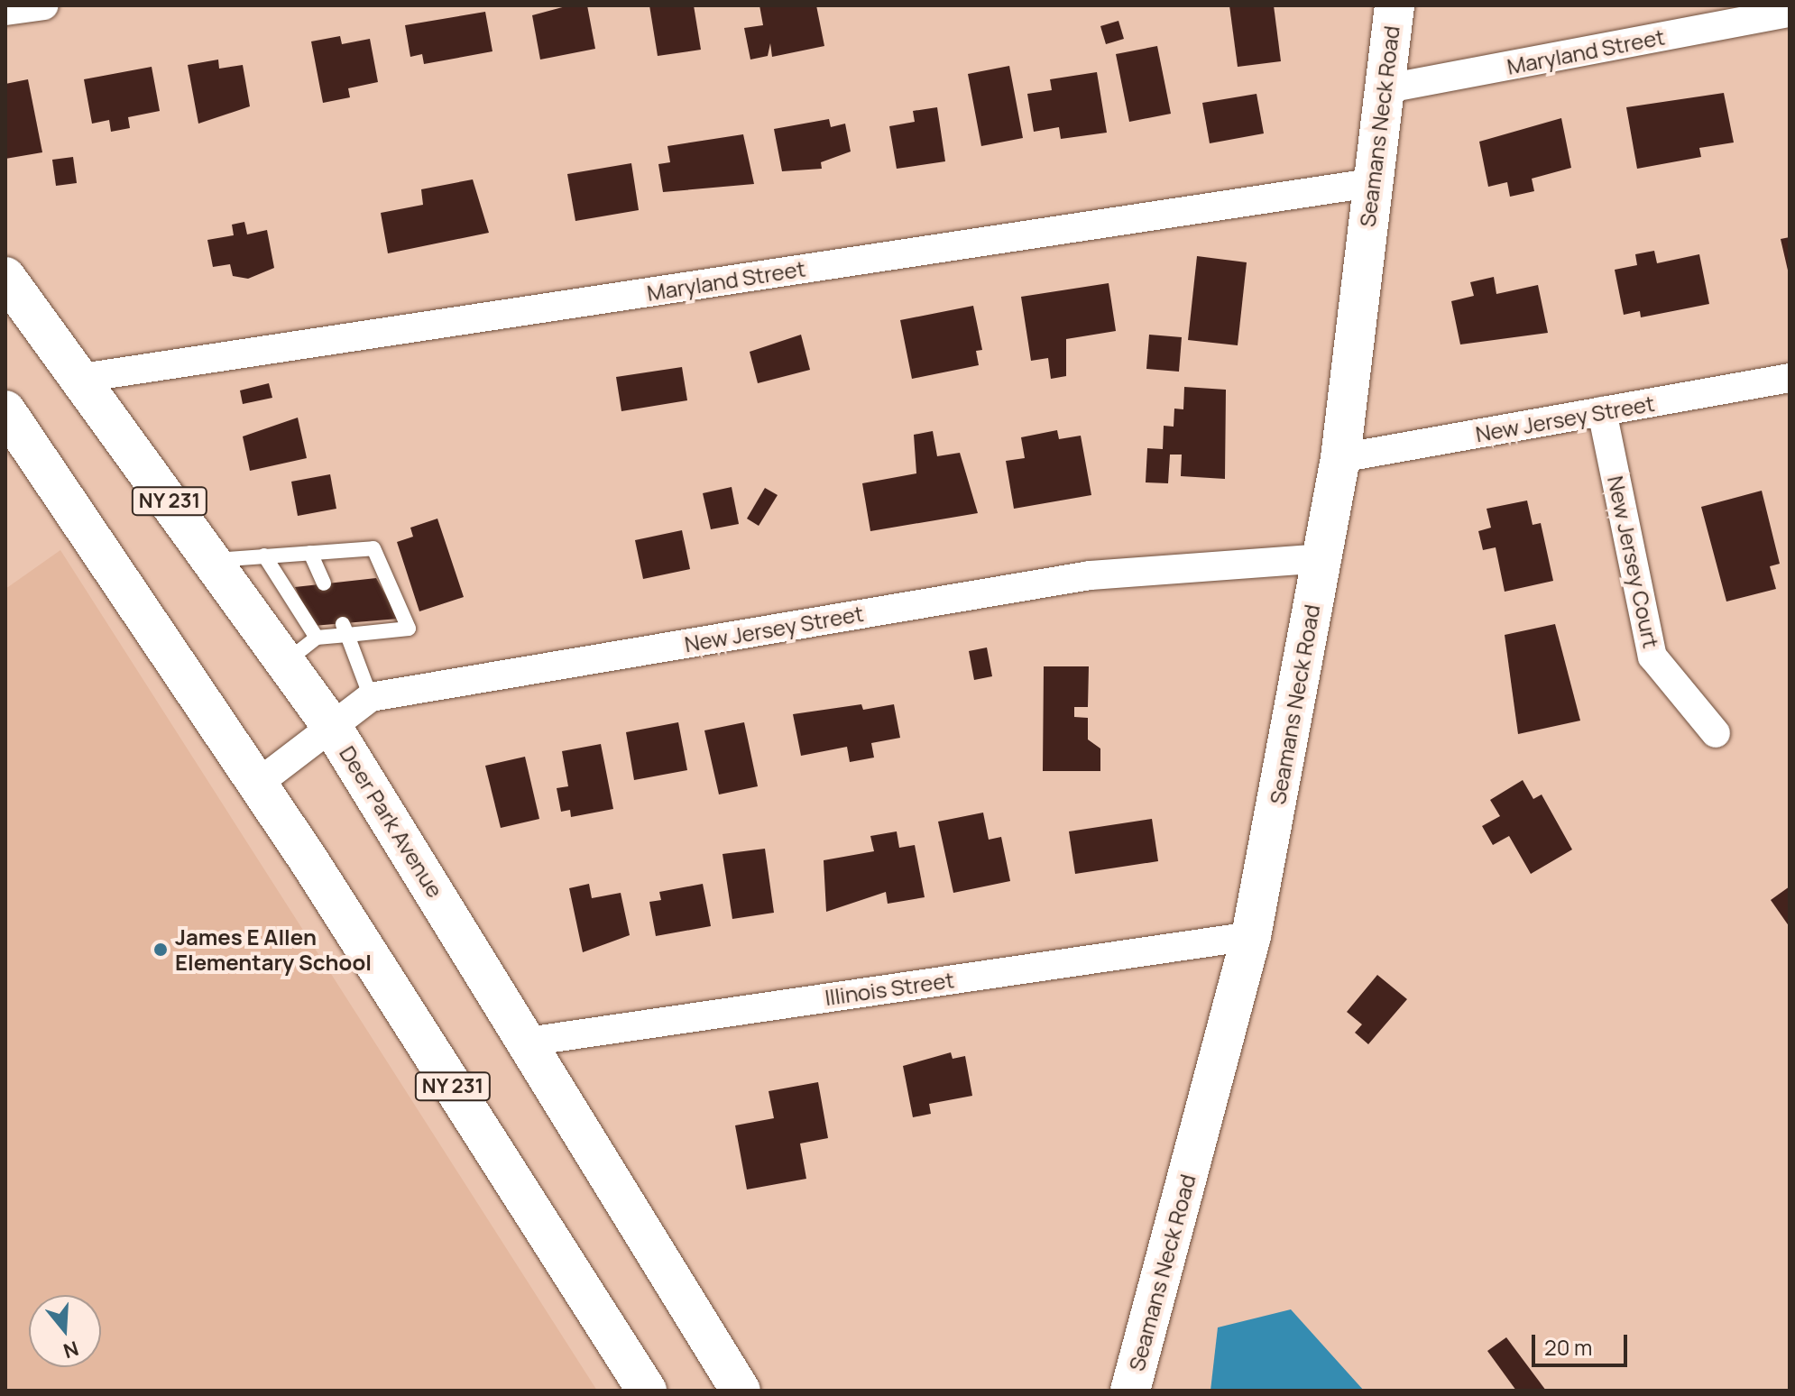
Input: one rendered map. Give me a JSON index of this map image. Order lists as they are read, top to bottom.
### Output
{
  "streets": {
    "main road": ["Seamans Neck Road", "NY 231", "Deer Park Avenue"],
    "street": [
      "Maryland Street",
      "New Jersey Street",
      "New Jersey Court",
      "Illinois Street"
    ]
  },
  "crossings": [
    ["Maryland Street", "Seamans Neck Road"],
    ["Maryland Street", "Deer Park Avenue"],
    ["Seamans Neck Road", "New Jersey Street"],
    ["Seamans Neck Road", "Illinois Street"],
    ["New Jersey Street", "NY 231"],
    ["New Jersey Street", "New Jersey Court"],
    ["New Jersey Street", "Deer Park Avenue"],
    ["Deer Park Avenue", "Illinois Street"]
  ],
  "places": ["James E Allen Elementary School"],
  "scale_bar": "20 m",
  "north": "bottom"
}
